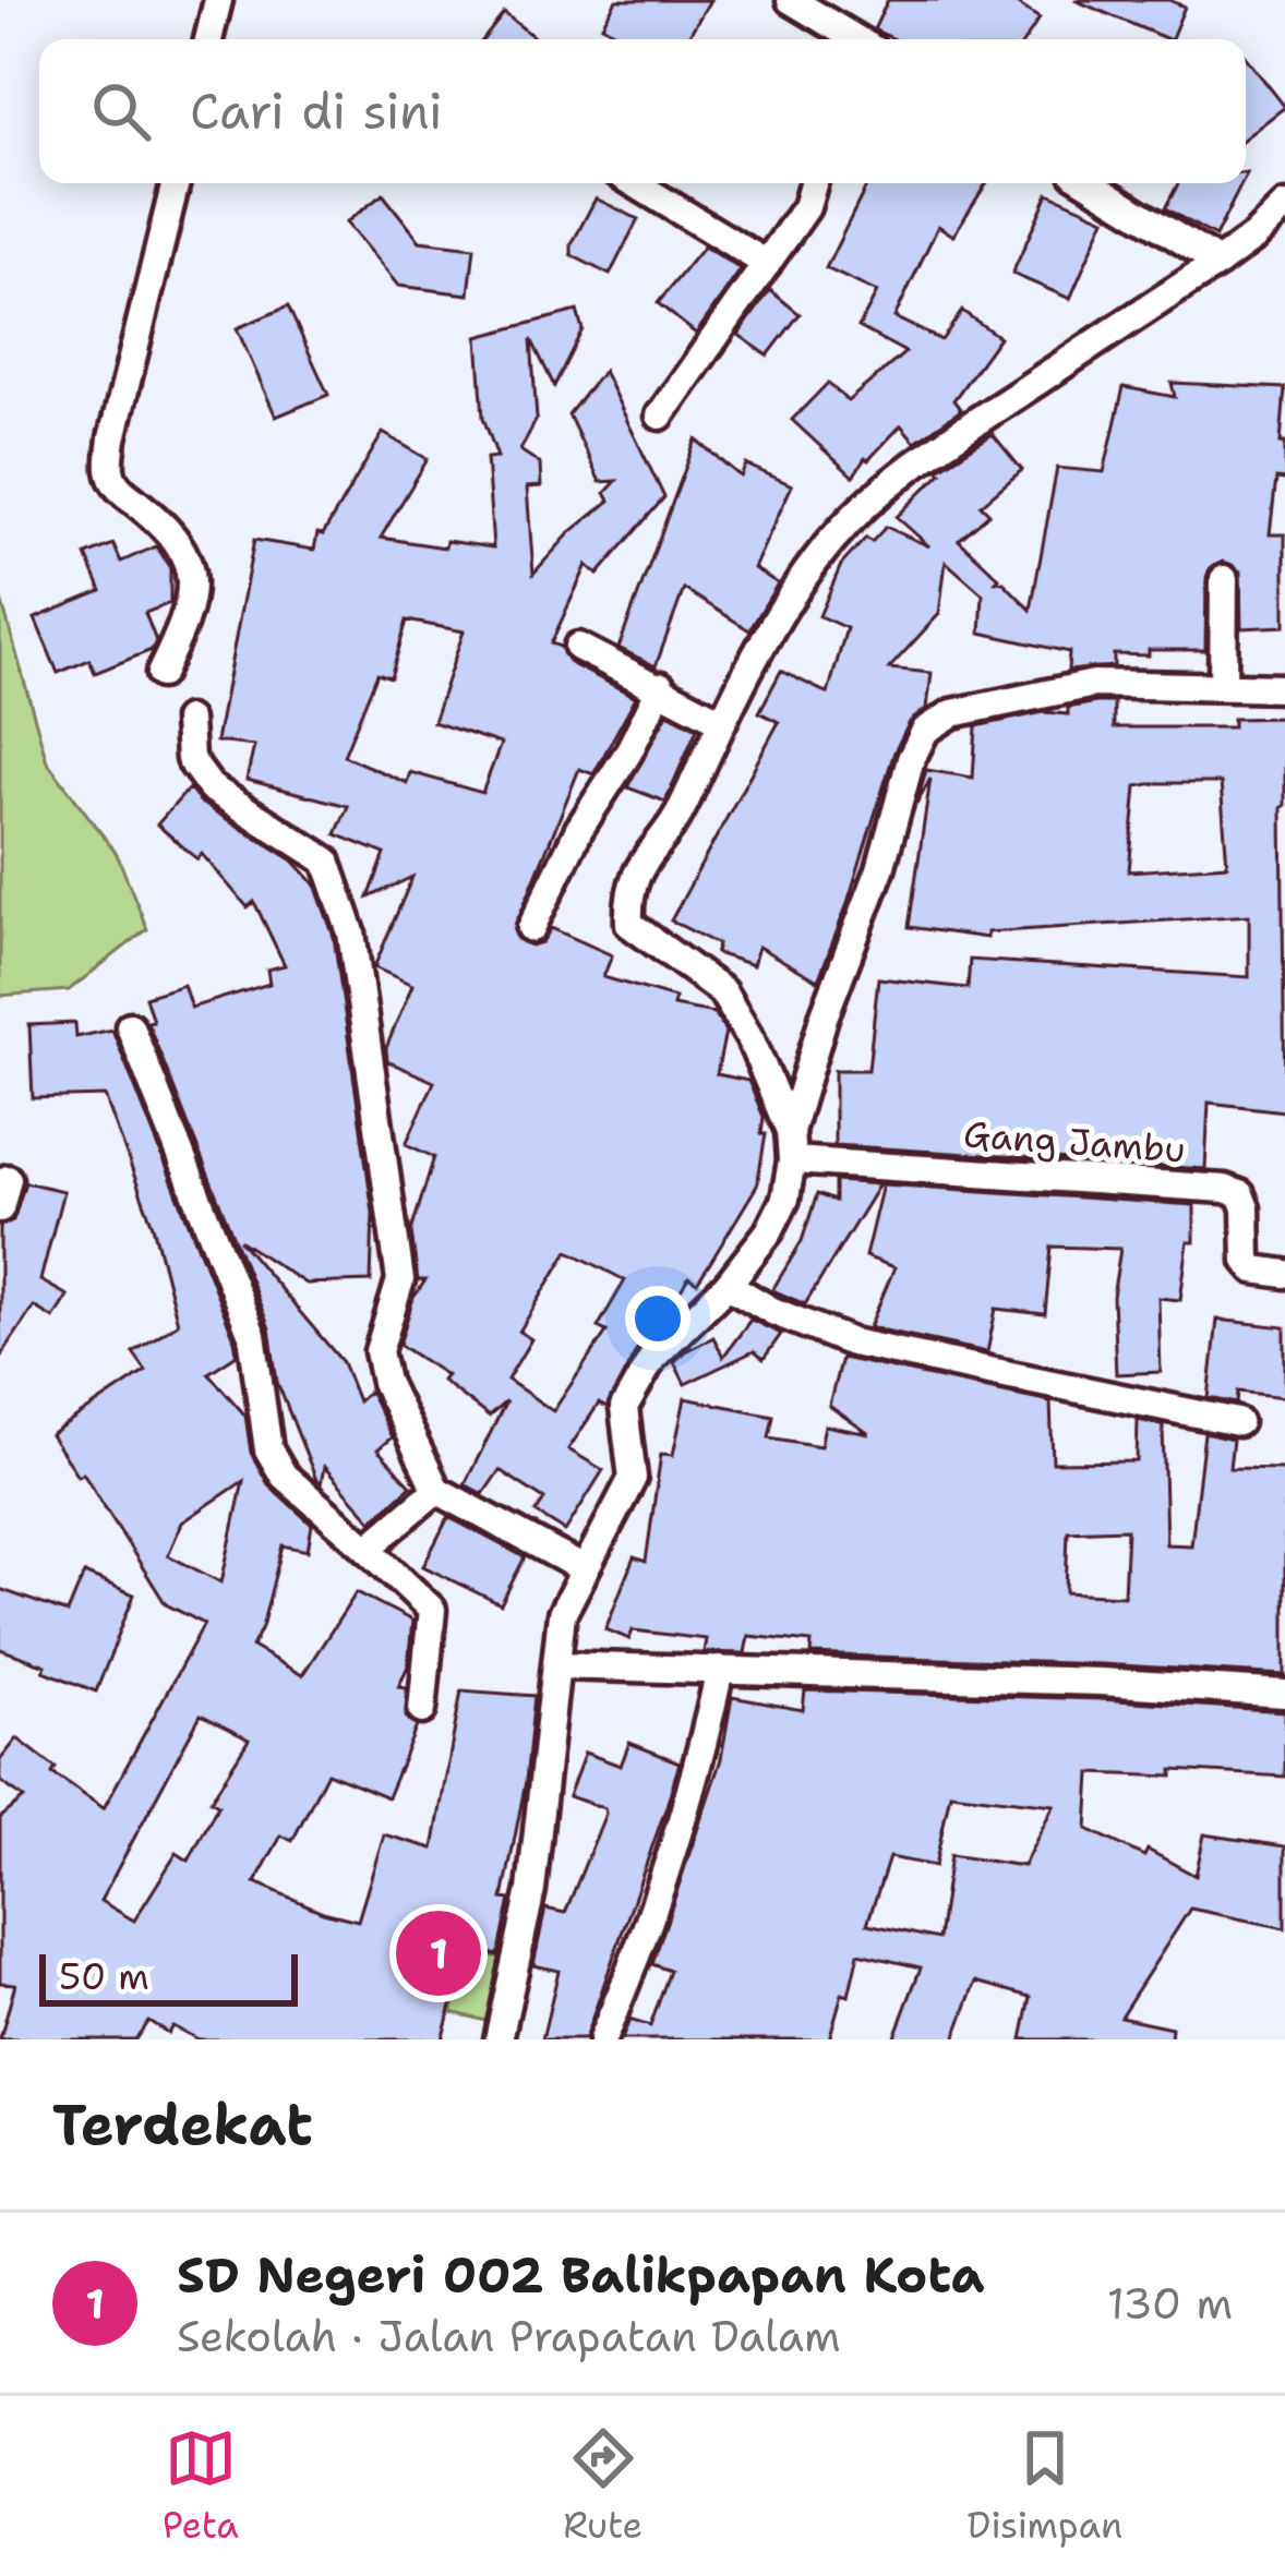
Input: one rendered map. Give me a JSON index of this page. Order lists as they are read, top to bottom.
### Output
{
  "streets": {
    "street": ["Gang Jambu"]
  },
  "scale_bar": "50 m",
  "page": {
    "search": "Cari di sini",
    "pins": "1",
    "scale": "50 m",
    "heading": "Terdekat",
    "list": [
      {
        "mark": "1",
        "name": "SD Negeri 002 Balikpapan Kota",
        "note": "Sekolah · Jalan Prapatan Dalam",
        "value": "130 m"
      }
    ],
    "nav": ["Peta", "Rute", "Disimpan"]
  }
}
